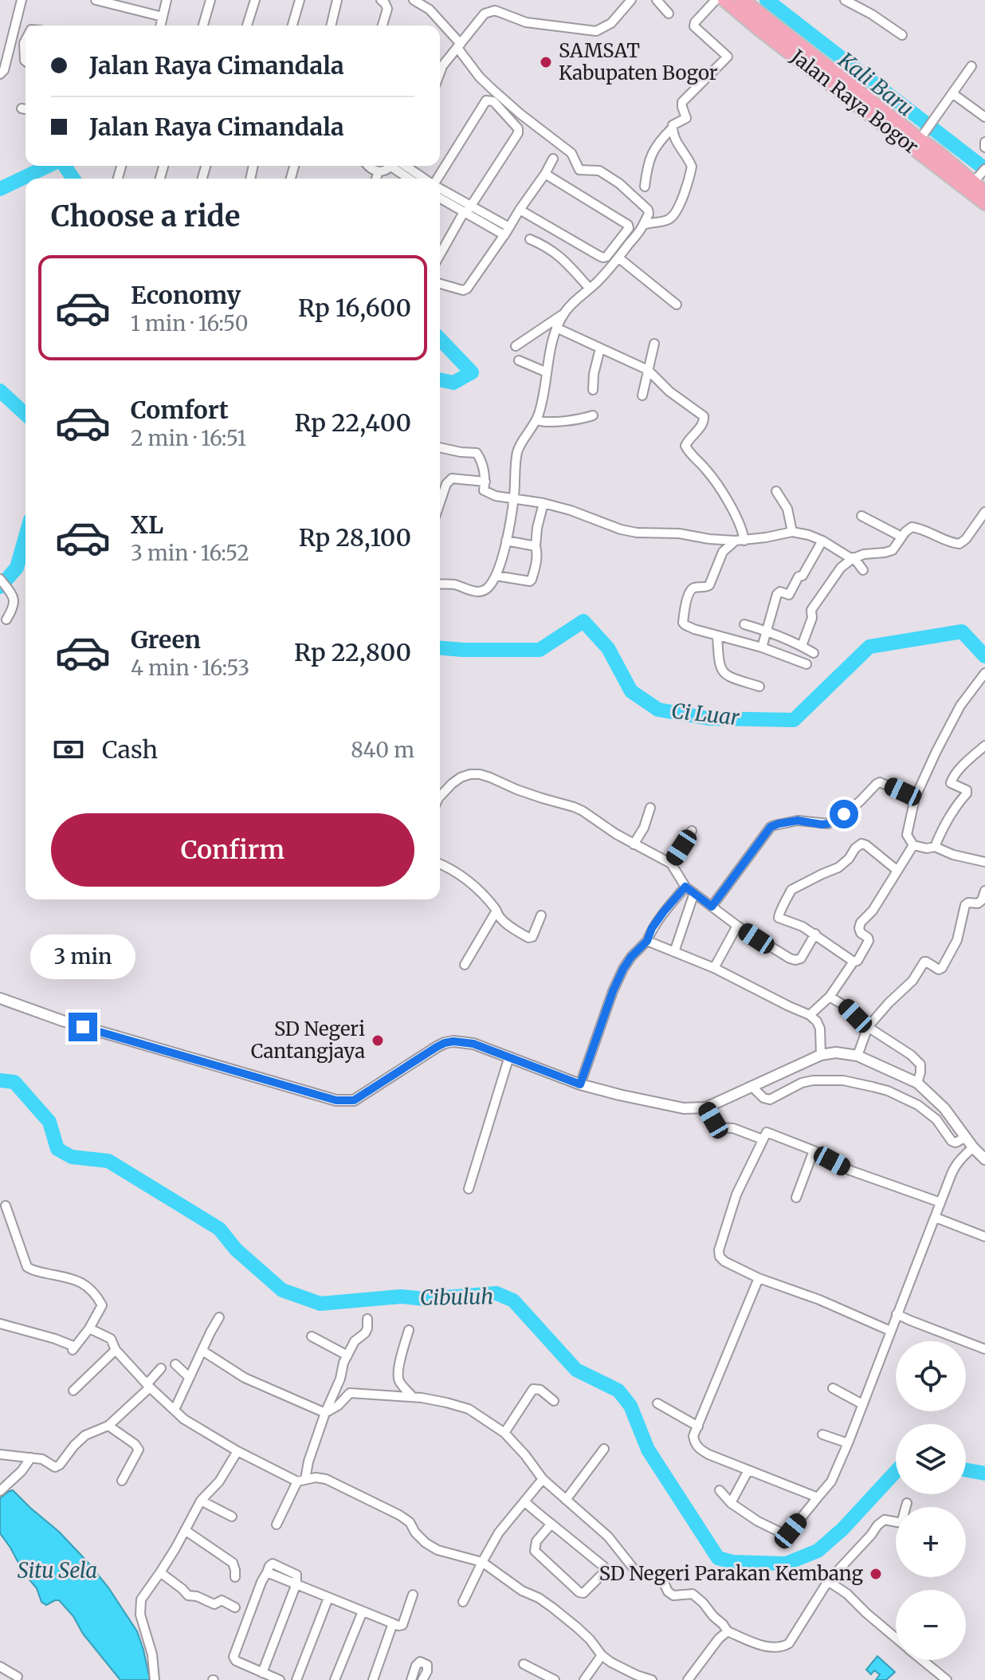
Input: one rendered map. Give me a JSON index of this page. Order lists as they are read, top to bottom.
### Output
{
  "streets": {
    "highway": ["Jalan Raya Bogor"]
  },
  "water": [
    "Kali Baru",
    "Ci Luar",
    "Cibuluh",
    "Situ Sela"
  ],
  "places": ["SAMSAT Kabupaten Bogor", "SD Negeri Cantangjaya", "SD Negeri Parakan Kembang"],
  "page": {
    "banner": ["Jalan Raya Cimandala", "Jalan Raya Cimandala"],
    "heading": "Choose a ride",
    "list": [
      {
        "name": "Economy",
        "note": "1 min · 16:50",
        "value": "Rp 16,600"
      },
      {
        "name": "Comfort",
        "note": "2 min · 16:51",
        "value": "Rp 22,400"
      },
      {
        "name": "XL",
        "note": "3 min · 16:52",
        "value": "Rp 28,100"
      },
      {
        "name": "Green",
        "note": "4 min · 16:53",
        "value": "Rp 22,800"
      }
    ],
    "pay": ["Cash", "840 m"],
    "buttons": "Confirm",
    "bubble": "3 min",
    "map_buttons": ["+", "−"]
  }
}
